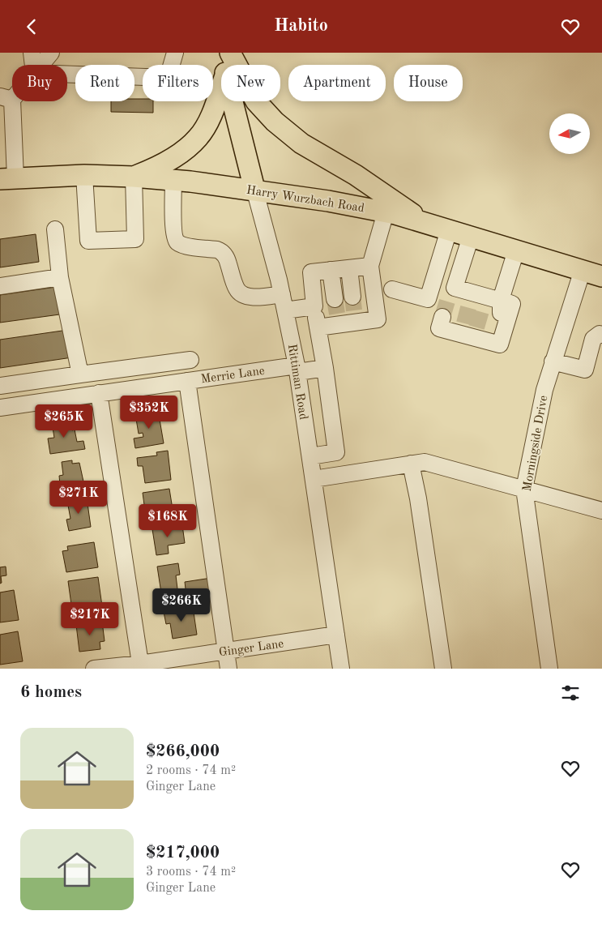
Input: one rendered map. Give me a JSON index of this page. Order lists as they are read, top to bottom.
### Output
{
  "streets": {
    "main road": ["Harry Wurzbach Road", "Rittiman Road"],
    "street": ["Merrie Lane", "Morningside Drive", "Ginger Lane"]
  },
  "crossings": [
    ["Harry Wurzbach Road", "Rittiman Road"],
    ["Harry Wurzbach Road", "Morningside Drive"],
    ["Merrie Lane", "Rittiman Road"],
    ["Rittiman Road", "Ginger Lane"]
  ],
  "north": "left",
  "page": {
    "header": "Habito",
    "chip": [
      "Buy",
      "Rent",
      "Filters",
      "New",
      "Apartment",
      "House"
    ],
    "price": [
      "$352K",
      "$265K",
      "$271K",
      "$168K",
      "$266K",
      "$217K"
    ],
    "heading": "6 homes",
    "list": [
      {
        "name": "$266,000",
        "note": "2 rooms · 74 m² · Ginger Lane"
      },
      {
        "name": "$217,000",
        "note": "3 rooms · 74 m² · Ginger Lane"
      }
    ]
  }
}
